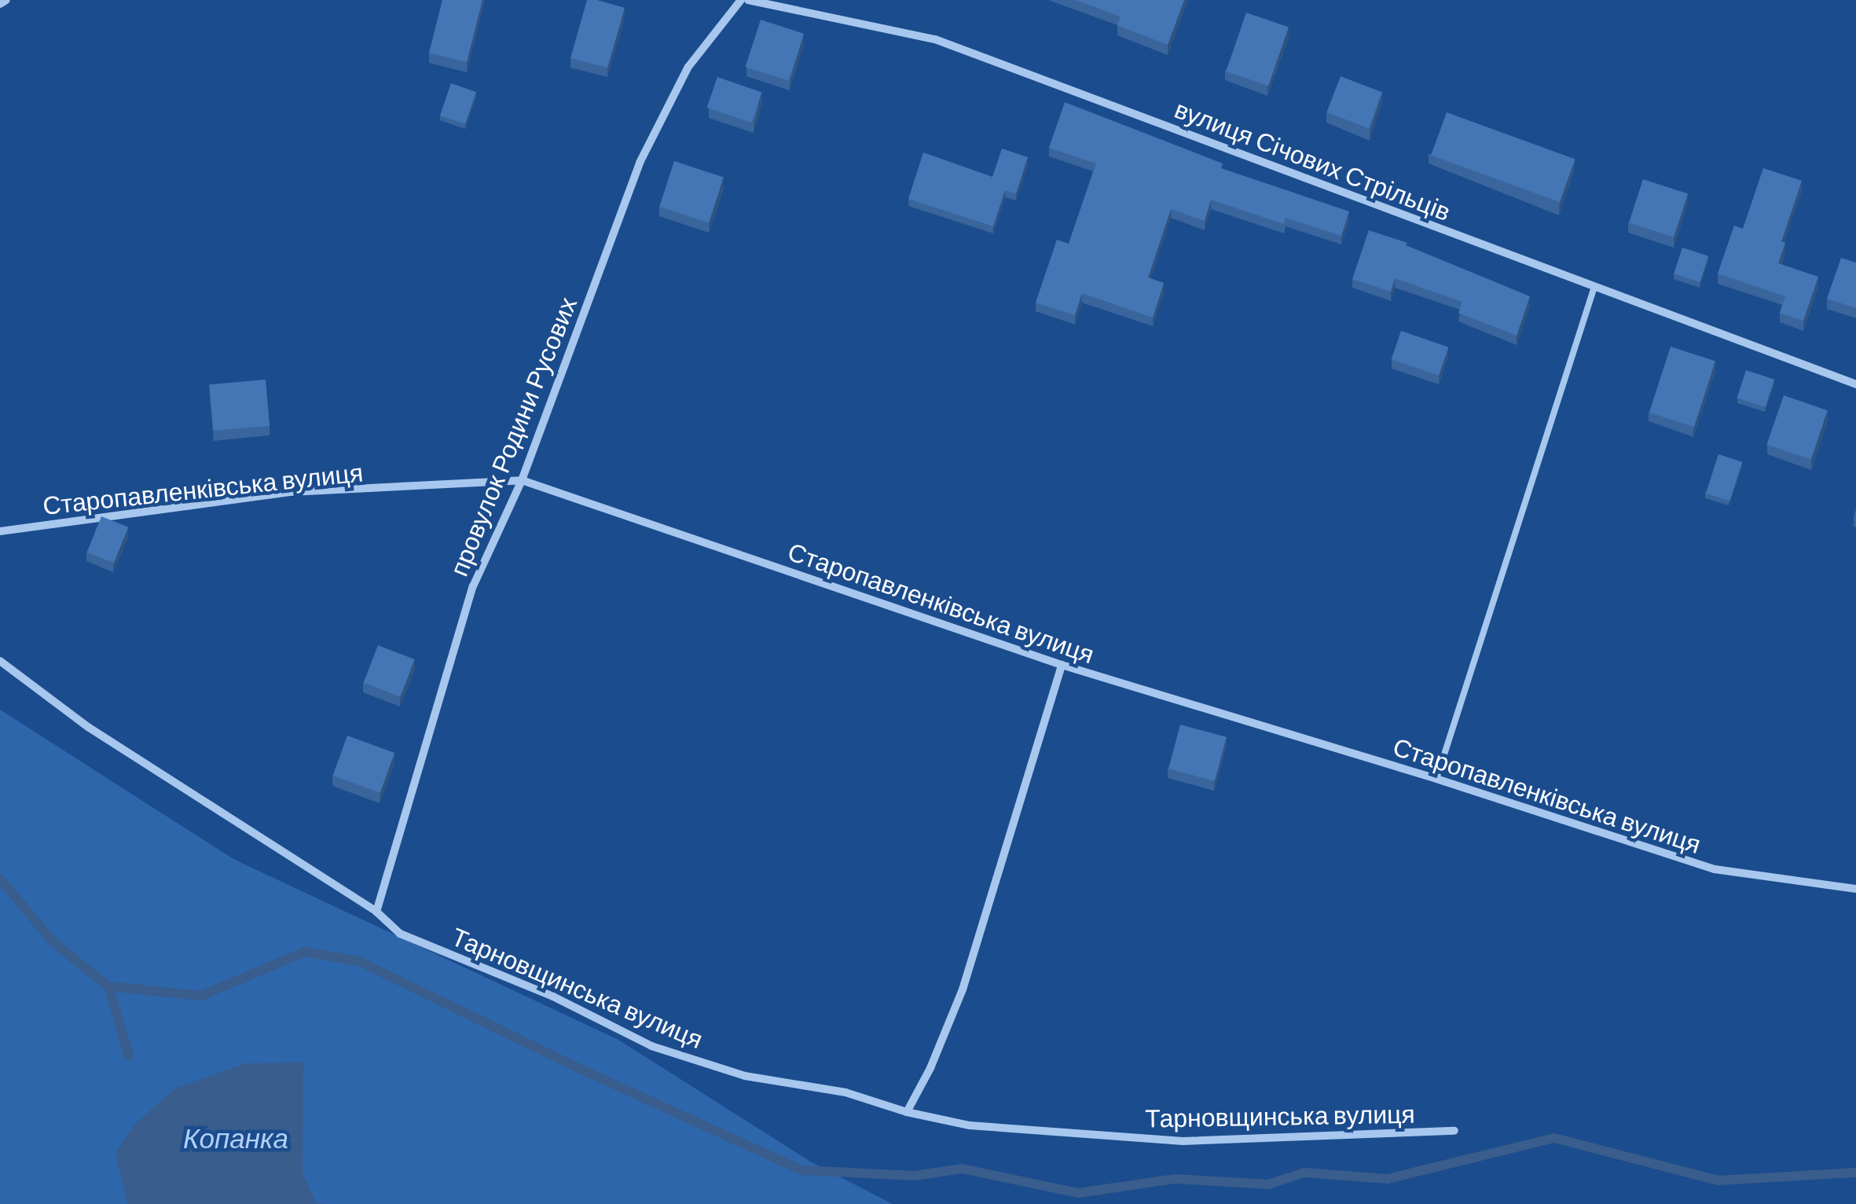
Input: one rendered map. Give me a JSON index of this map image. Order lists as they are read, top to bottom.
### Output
{
  "streets": {
    "street": [
      "вулиця Січових Стрільців",
      "провулок Родини Русових",
      "Старопавленківська вулиця",
      "Тарновщинська вулиця"
    ]
  },
  "crossings": [
    ["провулок Родини Русових", "Старопавленківська вулиця"],
    ["провулок Родини Русових", "Тарновщинська вулиця"]
  ],
  "water": ["Копанка"]
}
